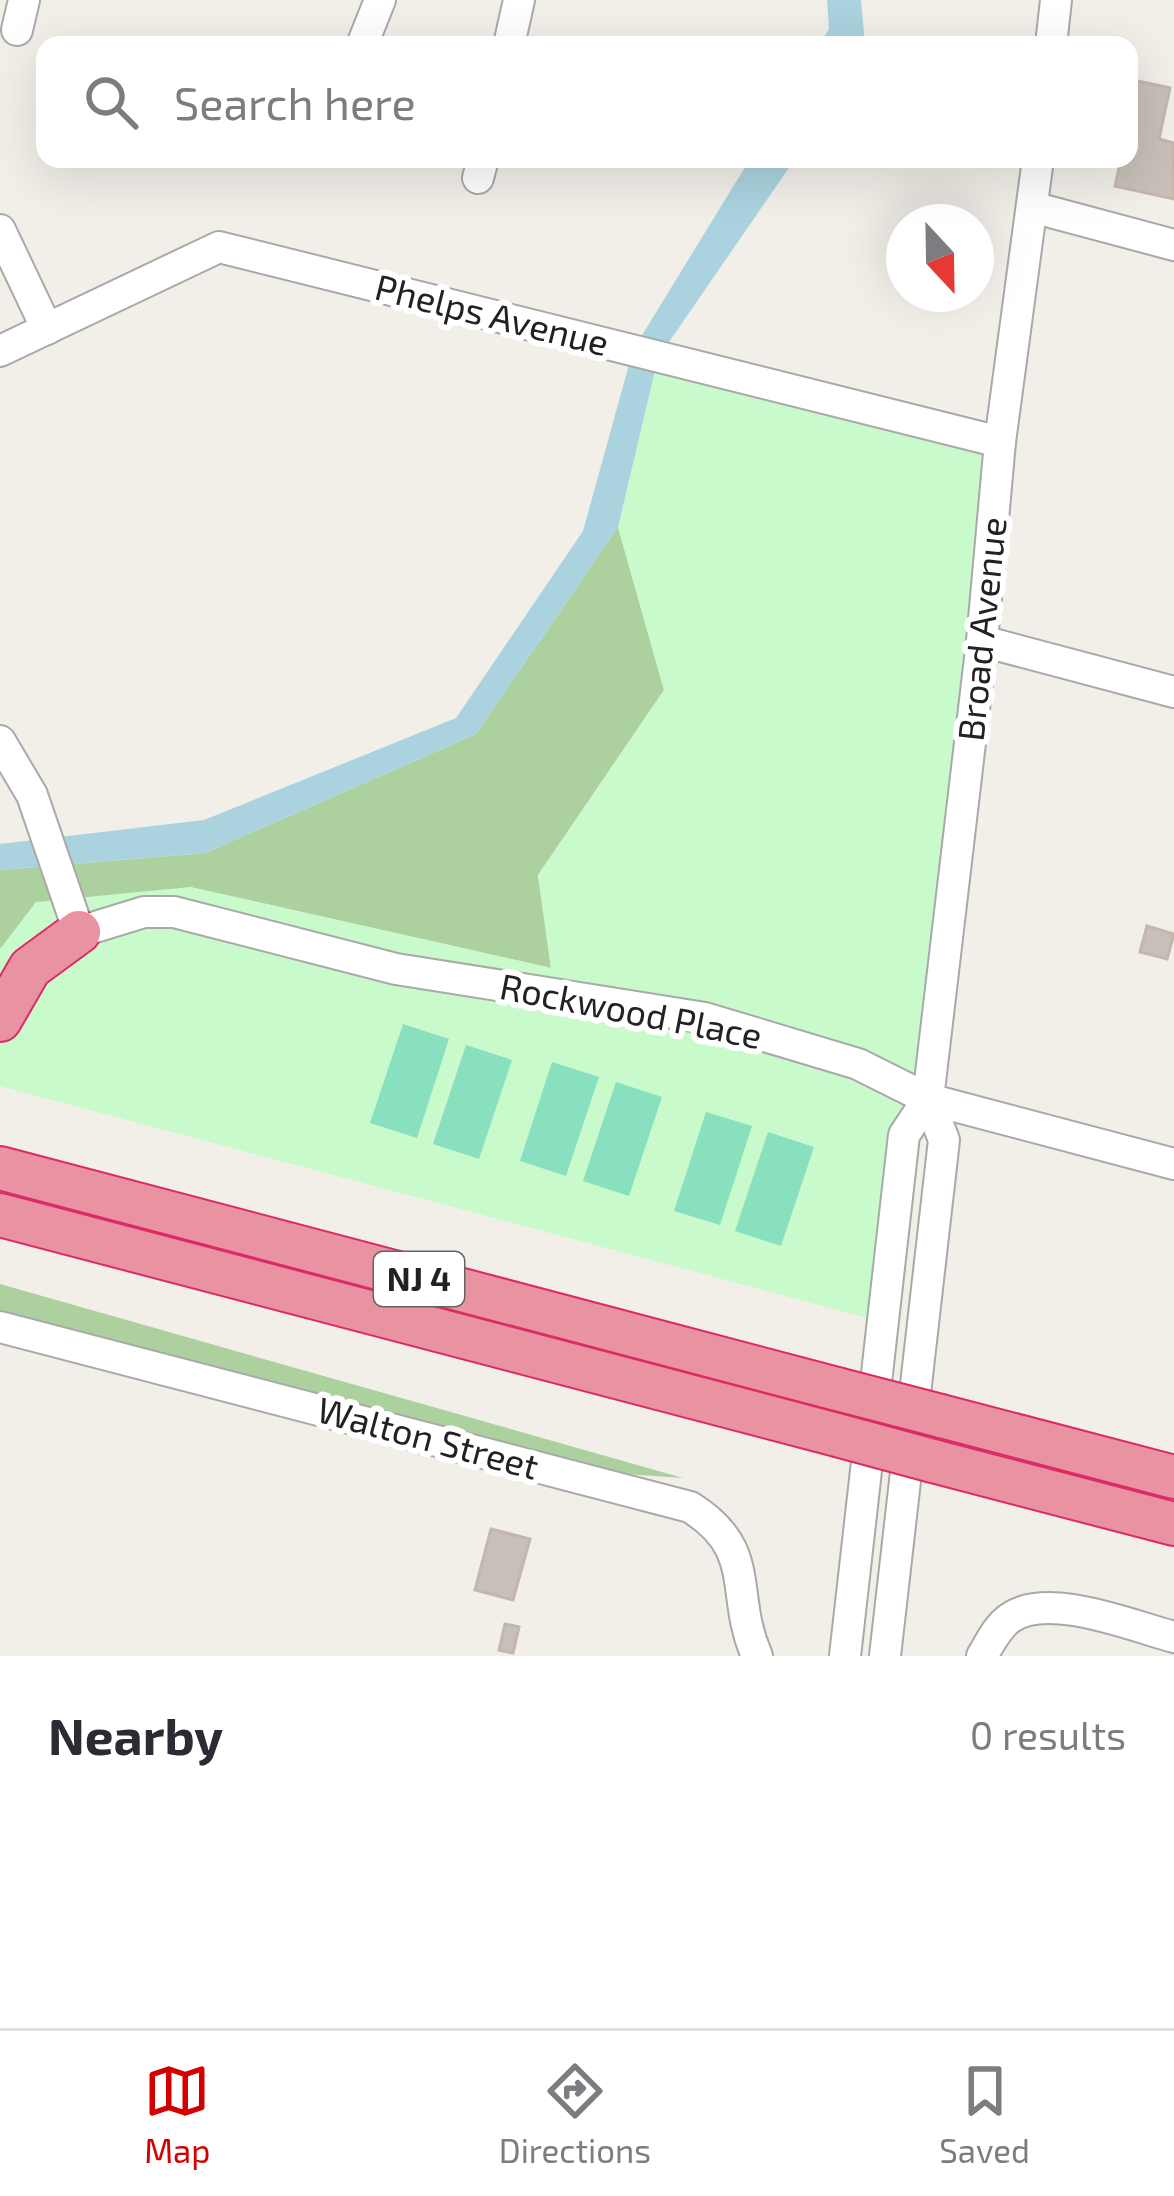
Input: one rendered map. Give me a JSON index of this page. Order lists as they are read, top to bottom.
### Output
{
  "streets": {
    "highway": ["NJ 4"],
    "street": [
      "Phelps Avenue",
      "Broad Avenue",
      "Rockwood Place",
      "Walton Street"
    ]
  },
  "crossings": [
    ["Phelps Avenue", "Broad Avenue"],
    ["Broad Avenue", "Rockwood Place"]
  ],
  "north": "bottom",
  "page": {
    "search": "Search here",
    "heading": ["Nearby", "0 results"],
    "nav": ["Map", "Directions", "Saved"]
  }
}
